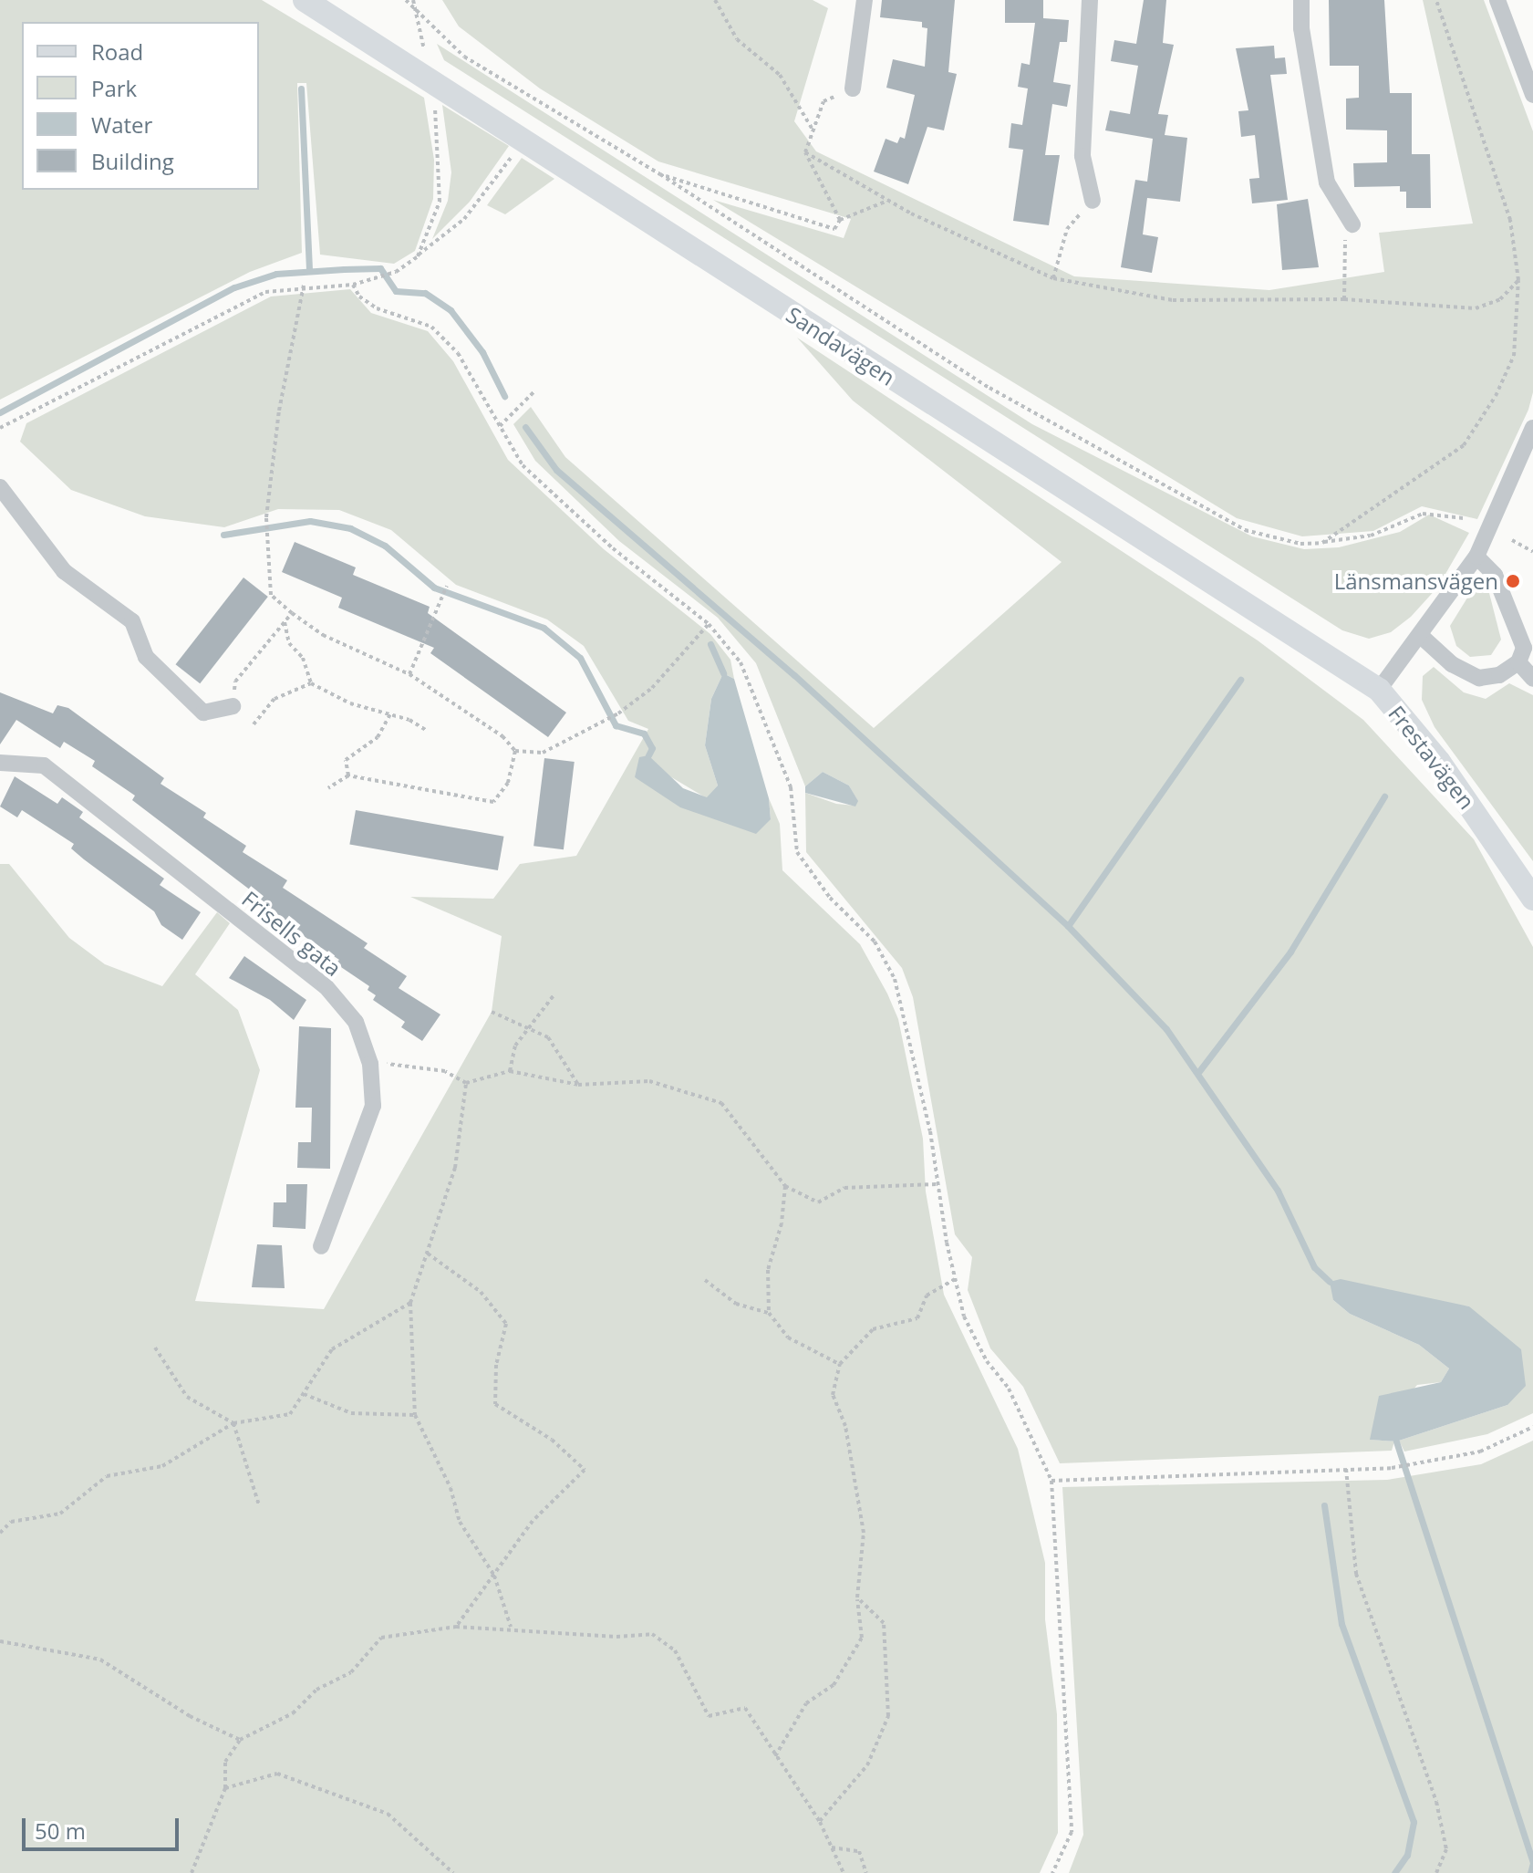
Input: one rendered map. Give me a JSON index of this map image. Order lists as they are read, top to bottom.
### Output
{
  "streets": {
    "street": ["Sandavägen", "Frestavägen", "Frisells gata"]
  },
  "crossings": [
    ["Sandavägen", "Frestavägen"]
  ],
  "places": ["Länsmansvägen"],
  "legend": [
    "Road",
    "Park",
    "Water",
    "Building"
  ],
  "scale_bar": "50 m"
}
